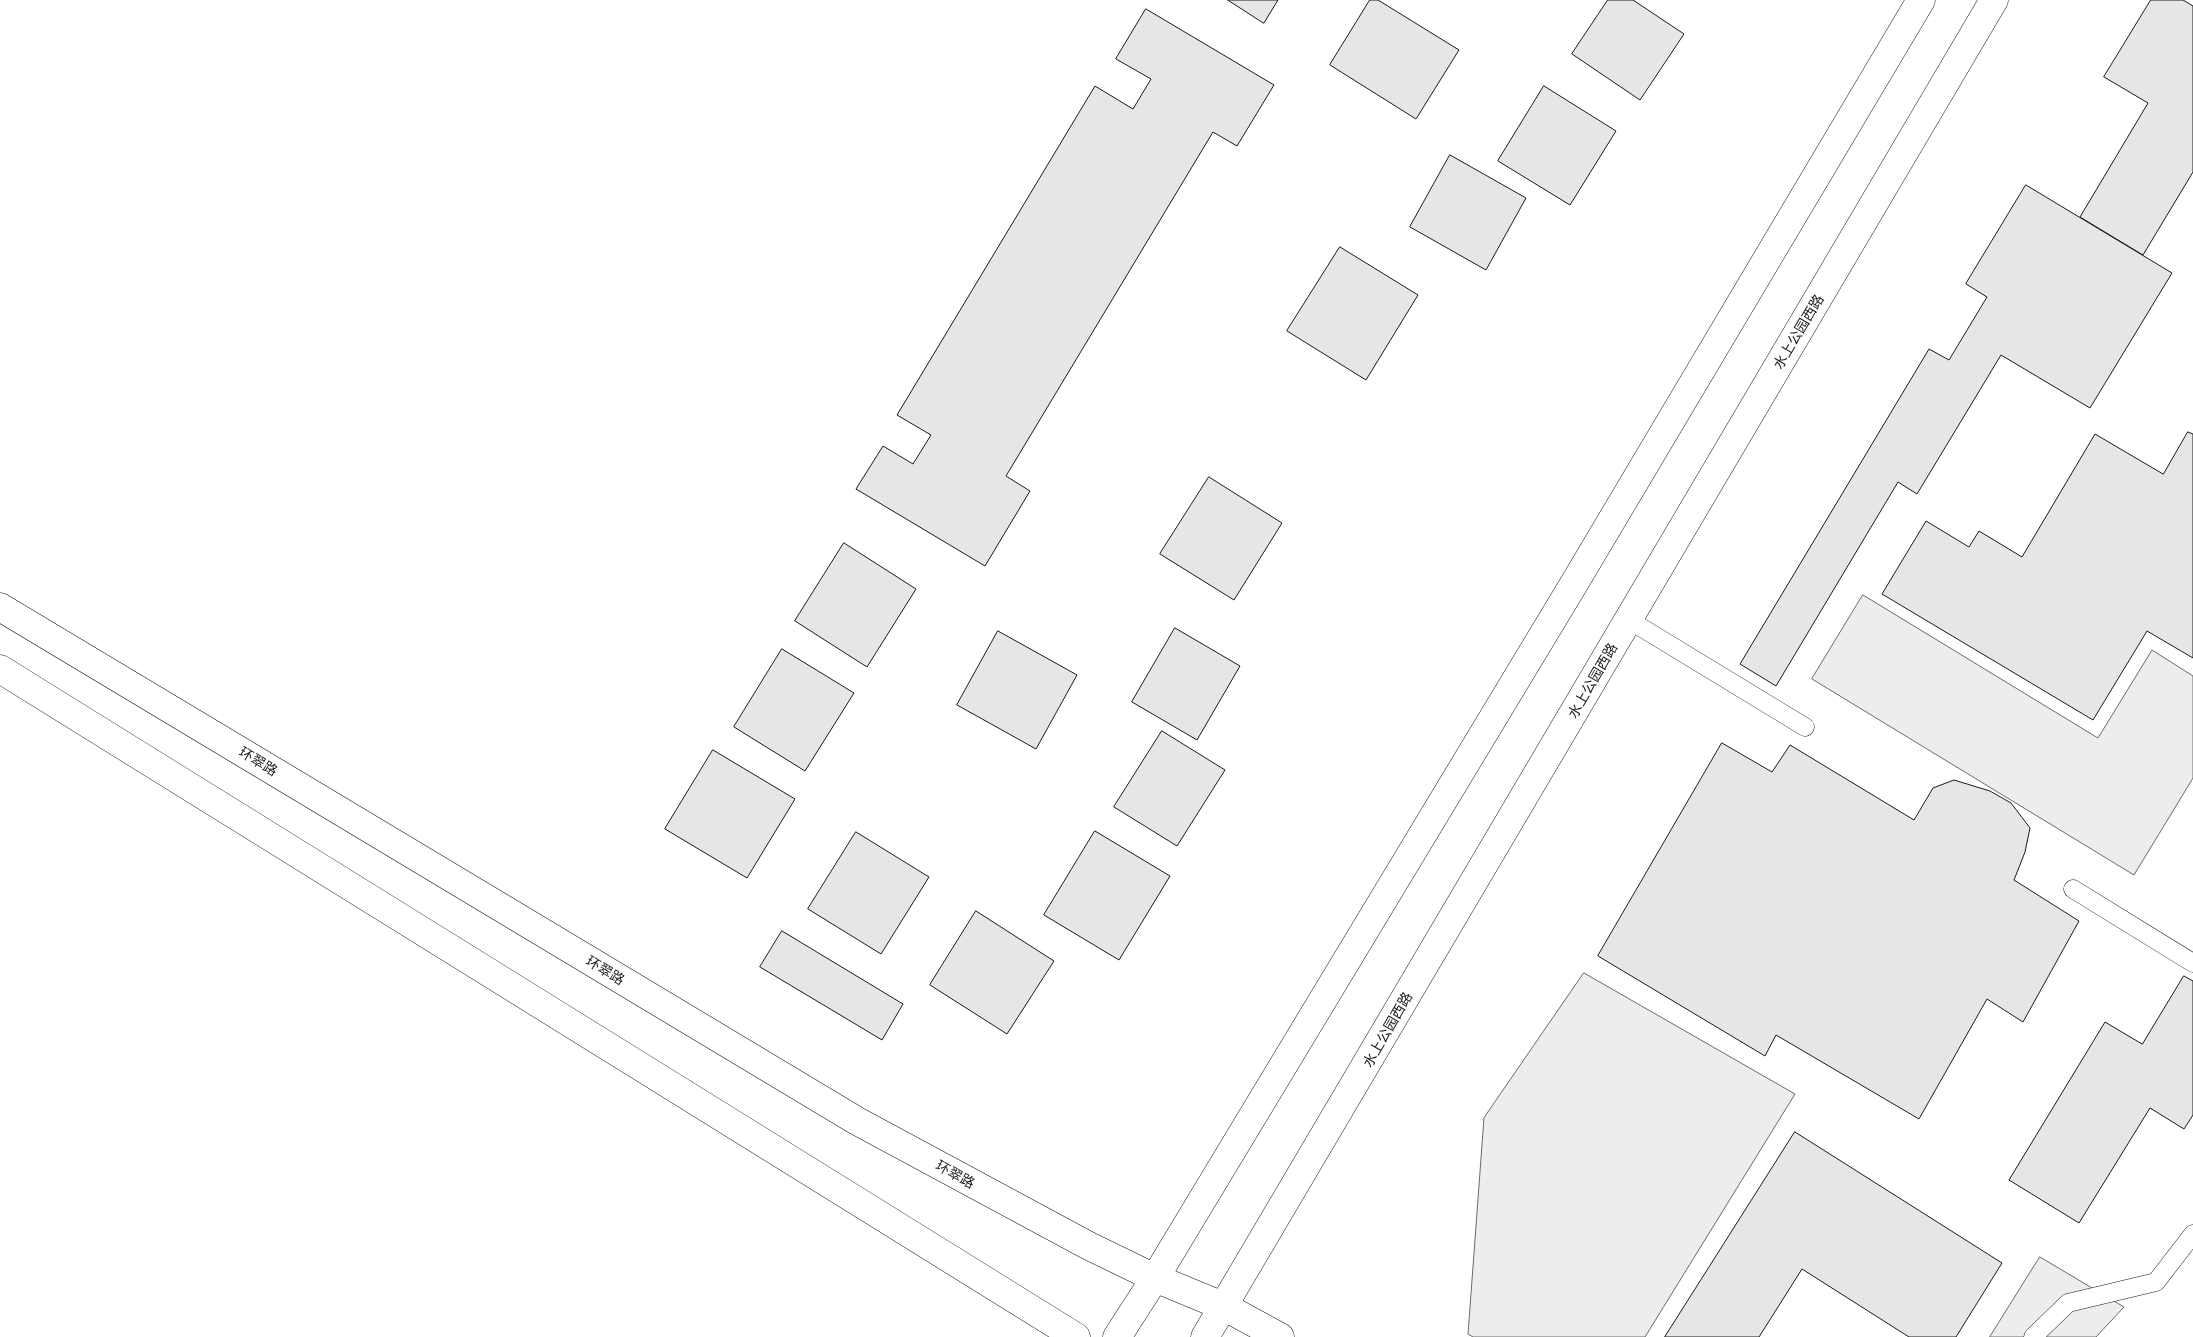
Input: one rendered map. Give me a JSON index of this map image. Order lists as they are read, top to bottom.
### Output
{
  "streets": {
    "main road": ["水上公园西路", "环翠路"]
  },
  "crossings": [
    ["水上公园西路", "环翠路"]
  ]
}
